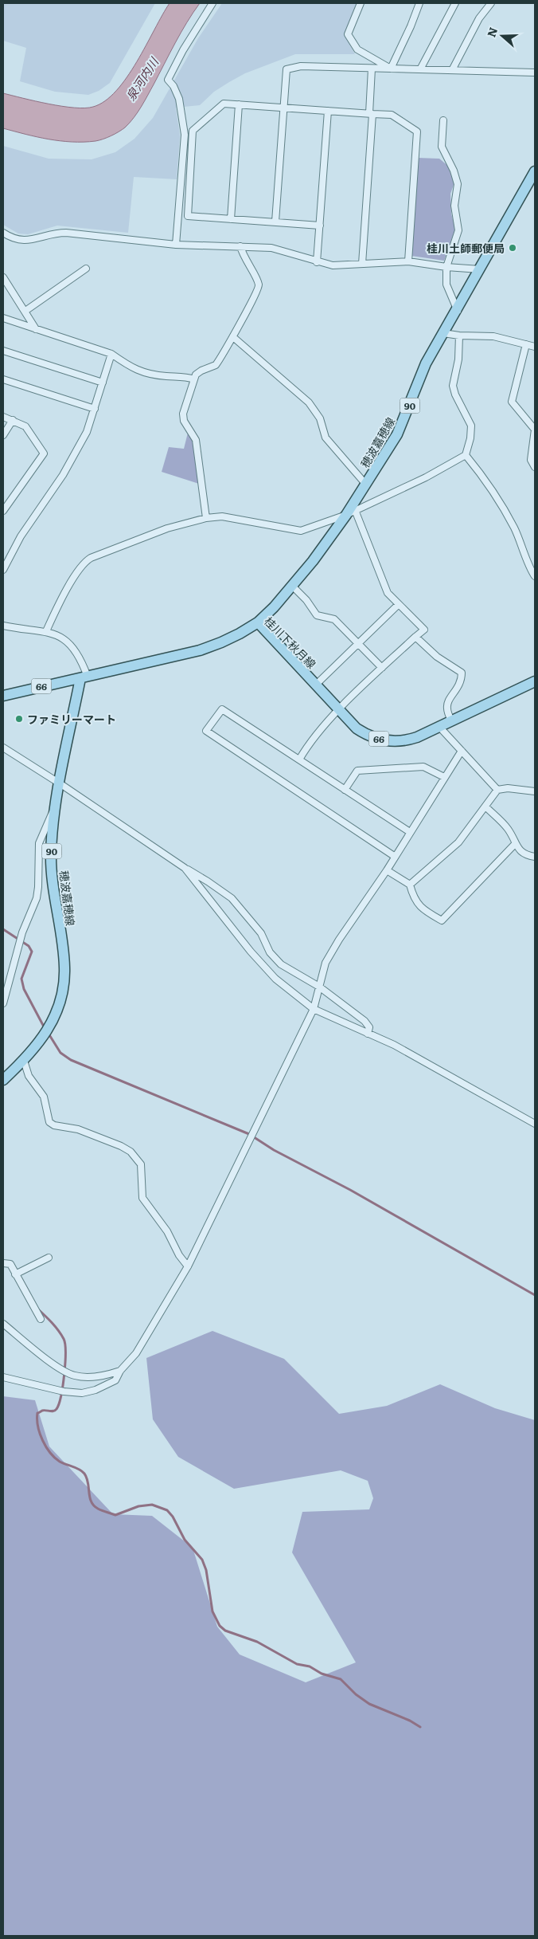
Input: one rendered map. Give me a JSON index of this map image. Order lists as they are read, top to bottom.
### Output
{
  "streets": {
    "main road": [
      "90",
      "穂波嘉穂線",
      "桂川下秋月線",
      "66"
    ]
  },
  "crossings": [
    ["穂波嘉穂線", "桂川下秋月線"]
  ],
  "water": ["泉河内川"],
  "places": ["桂川土師郵便局", "ファミリーマート"],
  "north": "left"
}
